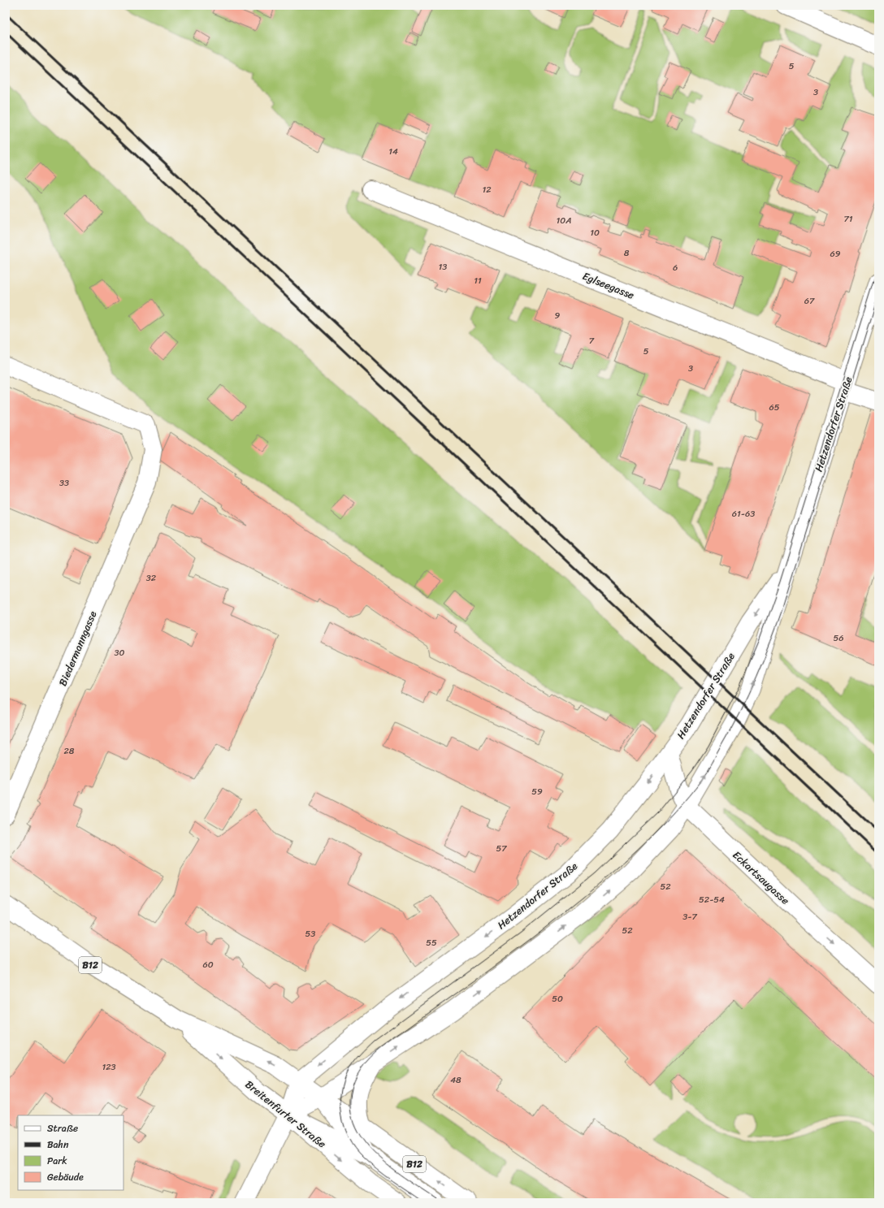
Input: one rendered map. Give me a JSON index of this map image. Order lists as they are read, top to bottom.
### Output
{
  "streets": {
    "main road": [
      "Eglseegasse",
      "Hetzendorfer Straße",
      "Biedermanngasse",
      "Eckartsaugasse",
      "B12",
      "Breitenfurter Straße"
    ]
  },
  "crossings": [
    ["Eglseegasse", "Hetzendorfer Straße"],
    ["Hetzendorfer Straße", "Eckartsaugasse"],
    ["Hetzendorfer Straße", "Breitenfurter Straße"]
  ],
  "one_way": ["Eckartsaugasse"],
  "house_numbers": [
    "5",
    "3",
    "14",
    "12",
    "71",
    "10A",
    "10",
    "8",
    "69",
    "13",
    "6",
    "11",
    "67",
    "9",
    "7",
    "5",
    "3",
    "65",
    "33",
    "61-63",
    "32",
    "56",
    "30",
    "28",
    "59",
    "57",
    "52",
    "52-54",
    "3-7",
    "52",
    "53",
    "55",
    "60",
    "50",
    "123",
    "48"
  ],
  "legend": [
    "Straße",
    "Bahn",
    "Park",
    "Gebäude"
  ]
}
